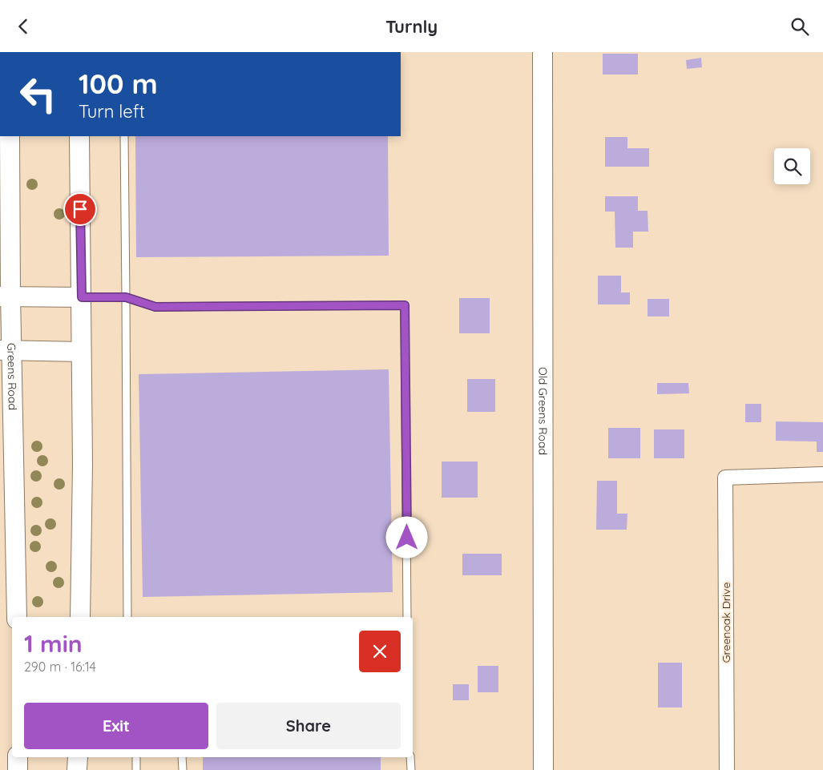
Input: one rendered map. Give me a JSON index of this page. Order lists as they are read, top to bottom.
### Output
{
  "streets": {
    "main road": ["Greens Road", "Old Greens Road"],
    "street": ["Greenoak Drive"]
  },
  "page": {
    "header": "Turnly",
    "turn": ["100 m", "Turn left"],
    "heading": ["1 min", "290 m · 16:14"],
    "buttons": ["Exit", "Share"]
  }
}
